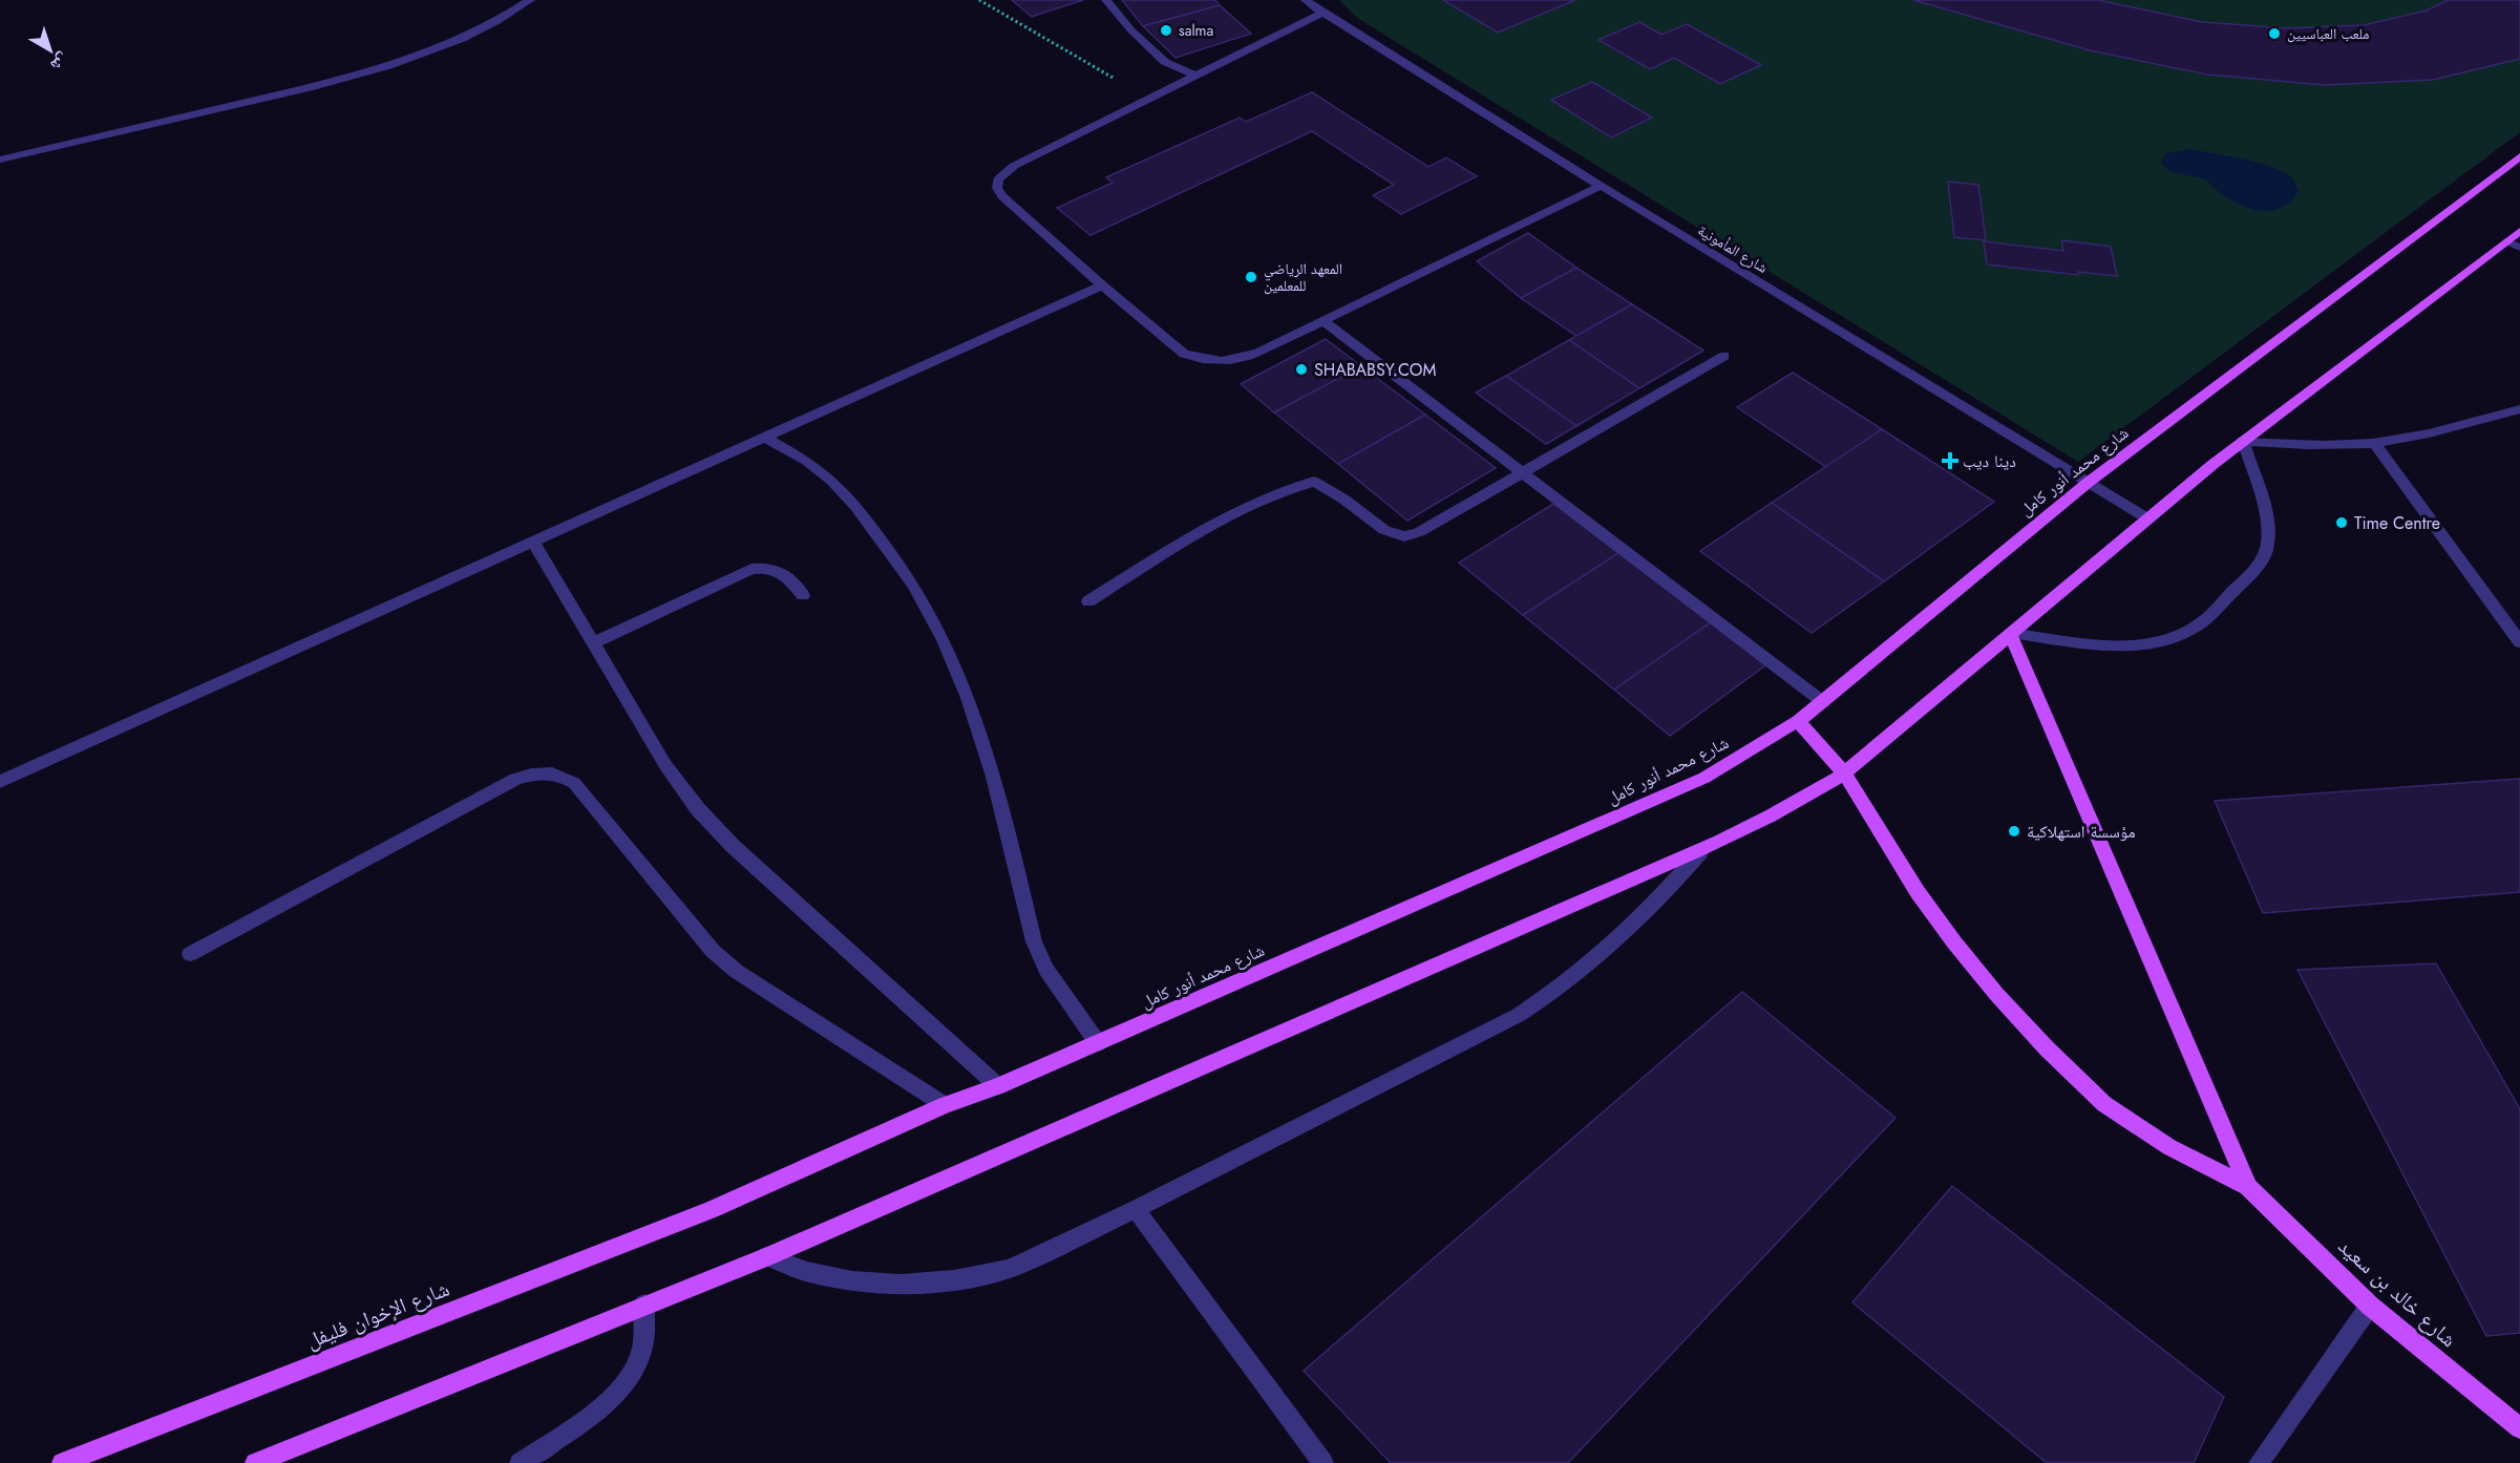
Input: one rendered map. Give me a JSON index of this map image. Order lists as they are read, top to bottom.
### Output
{
  "streets": {
    "main road": ["شارع محمد أنور كامل", "شارع خالد بن سعيد", "شارع الإخوان فليفل"],
    "street": ["شارع المأمونية"]
  },
  "crossings": [
    ["شارع المأمونية", "شارع محمد أنور كامل"],
    ["شارع محمد أنور كامل", "شارع الإخوان فليفل"]
  ],
  "places": {
    "other": [
      "salma",
      "ملعب العباسيين",
      "المعهد الرياضي للمعلمين",
      "SHABABSY.COM",
      "Time Centre",
      "مؤسسة استهلاكية"
    ],
    "health": ["دينا ديب"]
  },
  "north": "bottom right"
}
